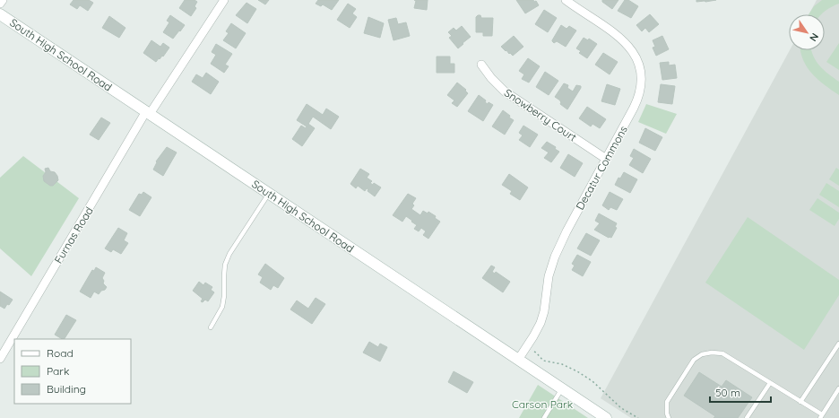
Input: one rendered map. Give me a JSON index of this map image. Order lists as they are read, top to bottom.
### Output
{
  "streets": {
    "main road": ["South High School Road"],
    "street": ["Snowberry Court", "Decatur Commons", "Furnas Road"]
  },
  "crossings": [
    ["South High School Road", "Decatur Commons"],
    ["South High School Road", "Furnas Road"],
    ["Snowberry Court", "Decatur Commons"]
  ],
  "parks": ["Carson Park"],
  "legend": ["Road", "Park", "Building"],
  "scale_bar": "50 m",
  "north": "bottom right"
}
